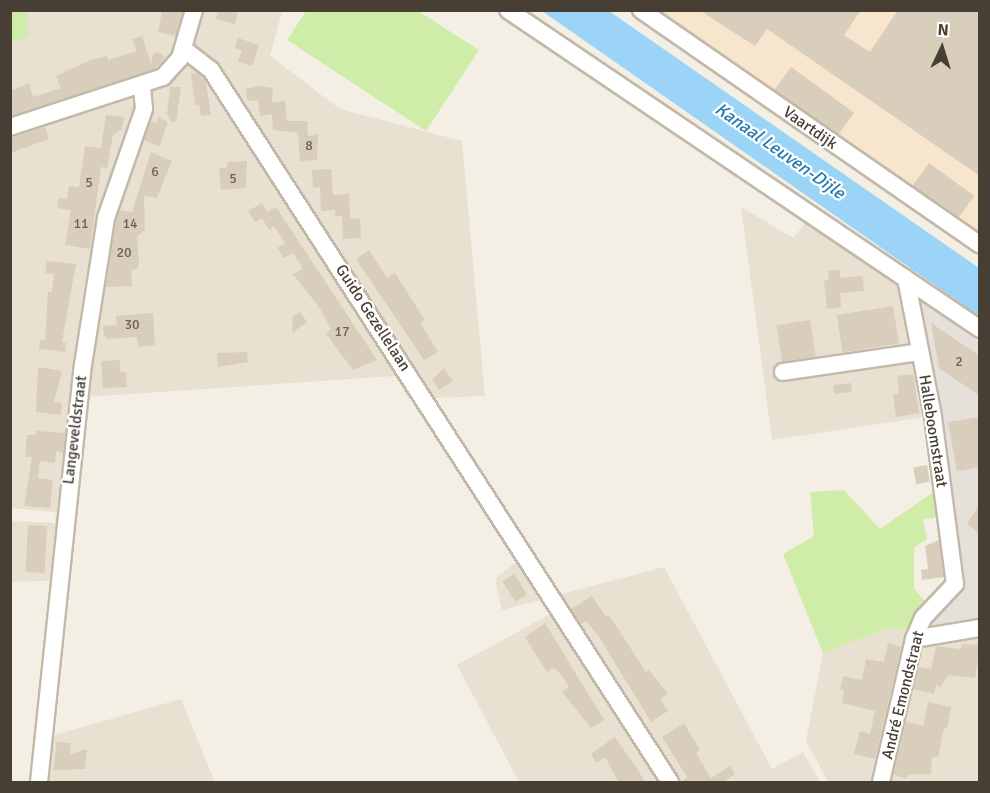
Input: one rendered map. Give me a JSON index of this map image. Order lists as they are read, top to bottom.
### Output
{
  "streets": {
    "street": [
      "Vaartdijk",
      "Guido Gezellelaan",
      "Langeveldstraat",
      "Halleboomstraat",
      "André Emondstraat"
    ]
  },
  "crossings": [
    ["Halleboomstraat", "André Emondstraat"]
  ],
  "water": ["Kanaal Leuven-Dijle"],
  "house_numbers": [
    "8",
    "6",
    "5",
    "5",
    "11",
    "14",
    "20",
    "30",
    "17",
    "2"
  ],
  "north": "top"
}
